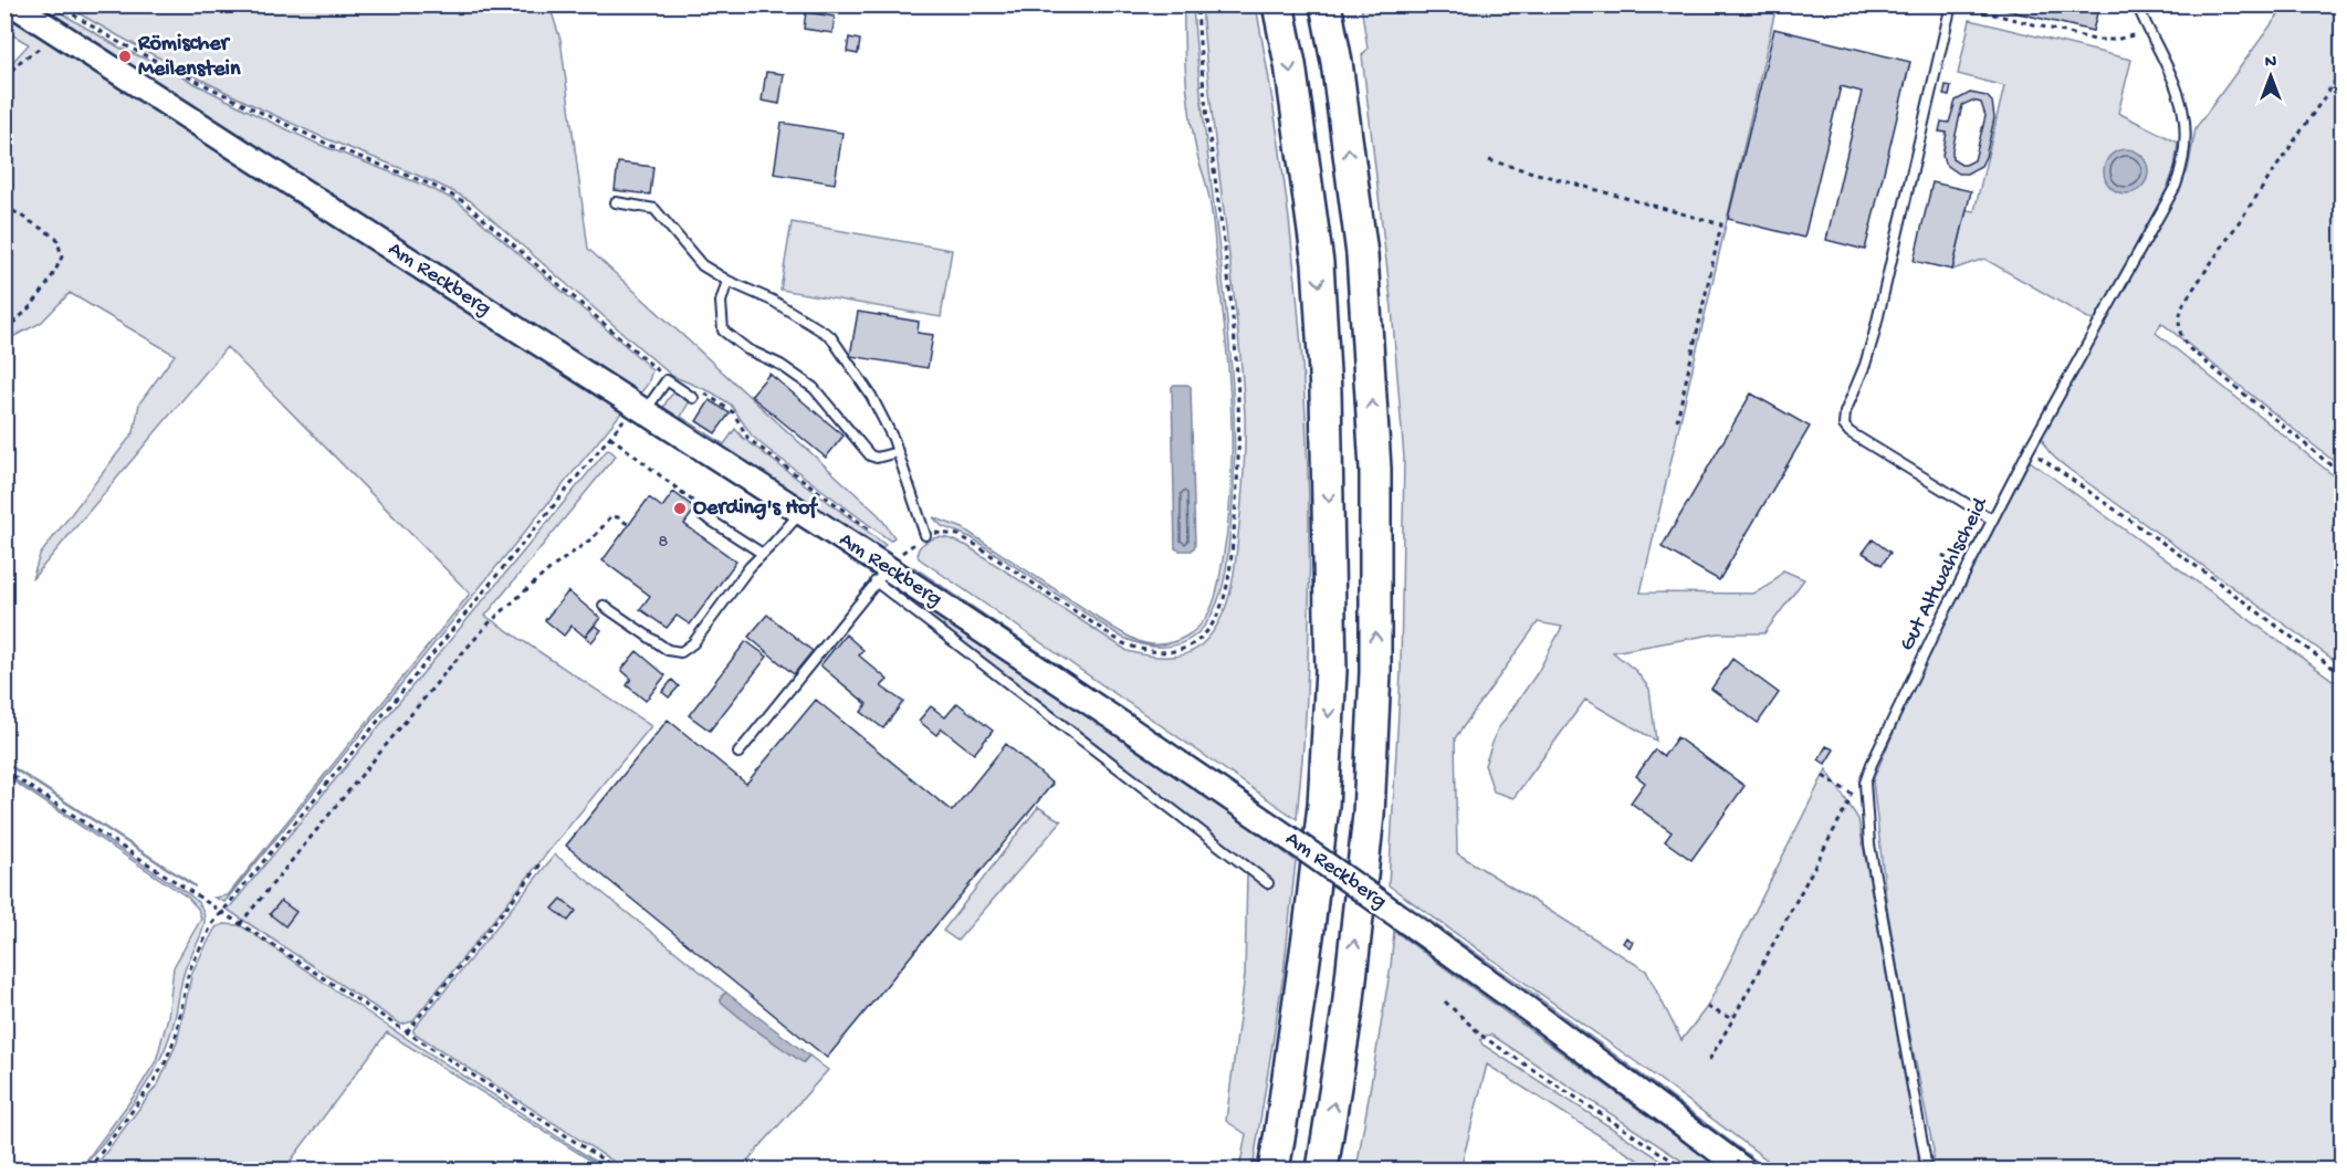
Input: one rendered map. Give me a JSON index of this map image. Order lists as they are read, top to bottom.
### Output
{
  "streets": {
    "street": ["Am Reckberg"],
    "lane": ["Gut Altwahlscheid"]
  },
  "places": ["Römischer Meilenstein", "Oerding's Hof"],
  "house_numbers": ["8"],
  "north": "top"
}
